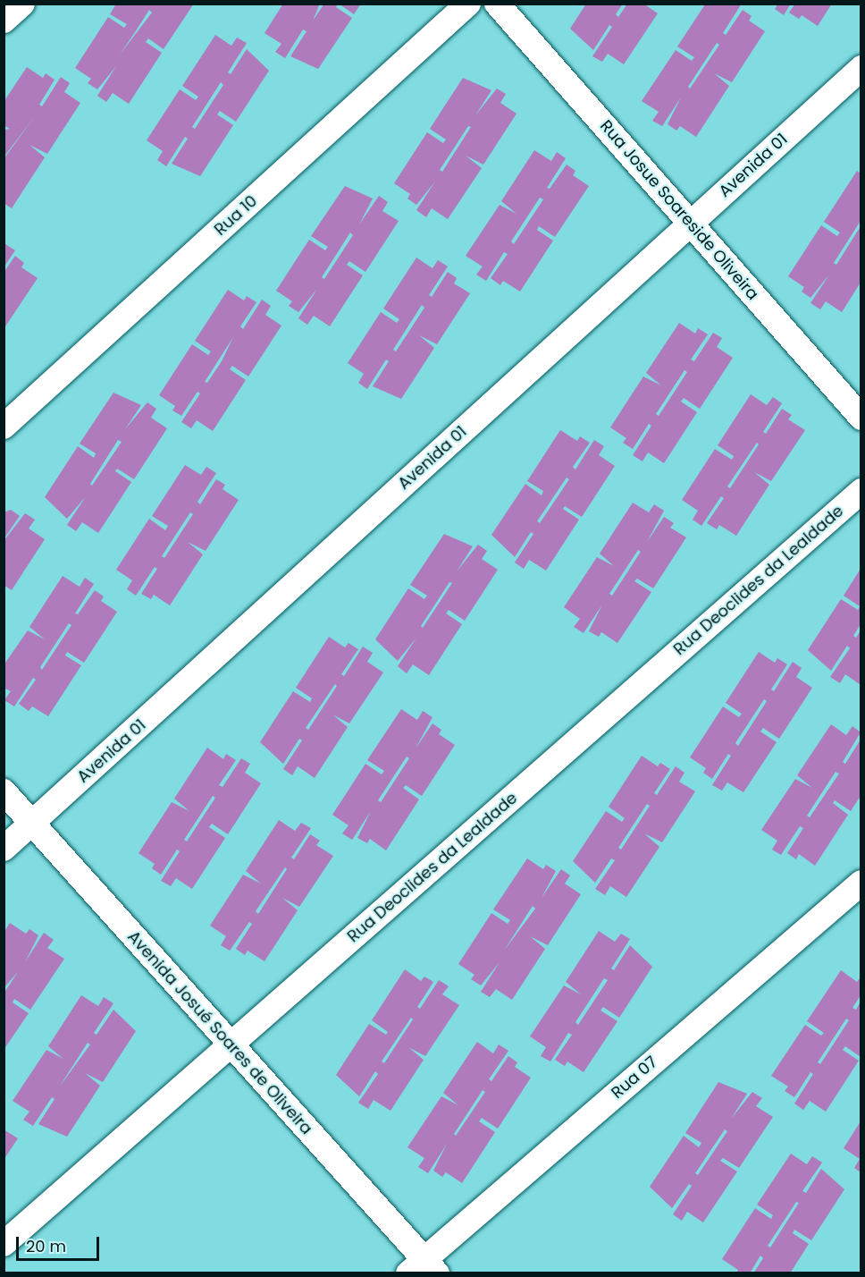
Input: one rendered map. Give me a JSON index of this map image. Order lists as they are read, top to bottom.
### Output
{
  "streets": {
    "street": [
      "Avenida 01",
      "Rua Josue Soareside Oliveira",
      "Rua 10",
      "Rua Deoclides da Lealdade",
      "Avenida Josué Soares de Oliveira",
      "Rua 07"
    ]
  },
  "crossings": [
    ["Avenida 01", "Rua Josue Soareside Oliveira"],
    ["Avenida 01", "Avenida Josué Soares de Oliveira"],
    ["Rua Deoclides da Lealdade", "Avenida Josué Soares de Oliveira"],
    ["Avenida Josué Soares de Oliveira", "Rua 07"]
  ],
  "scale_bar": "20 m"
}
